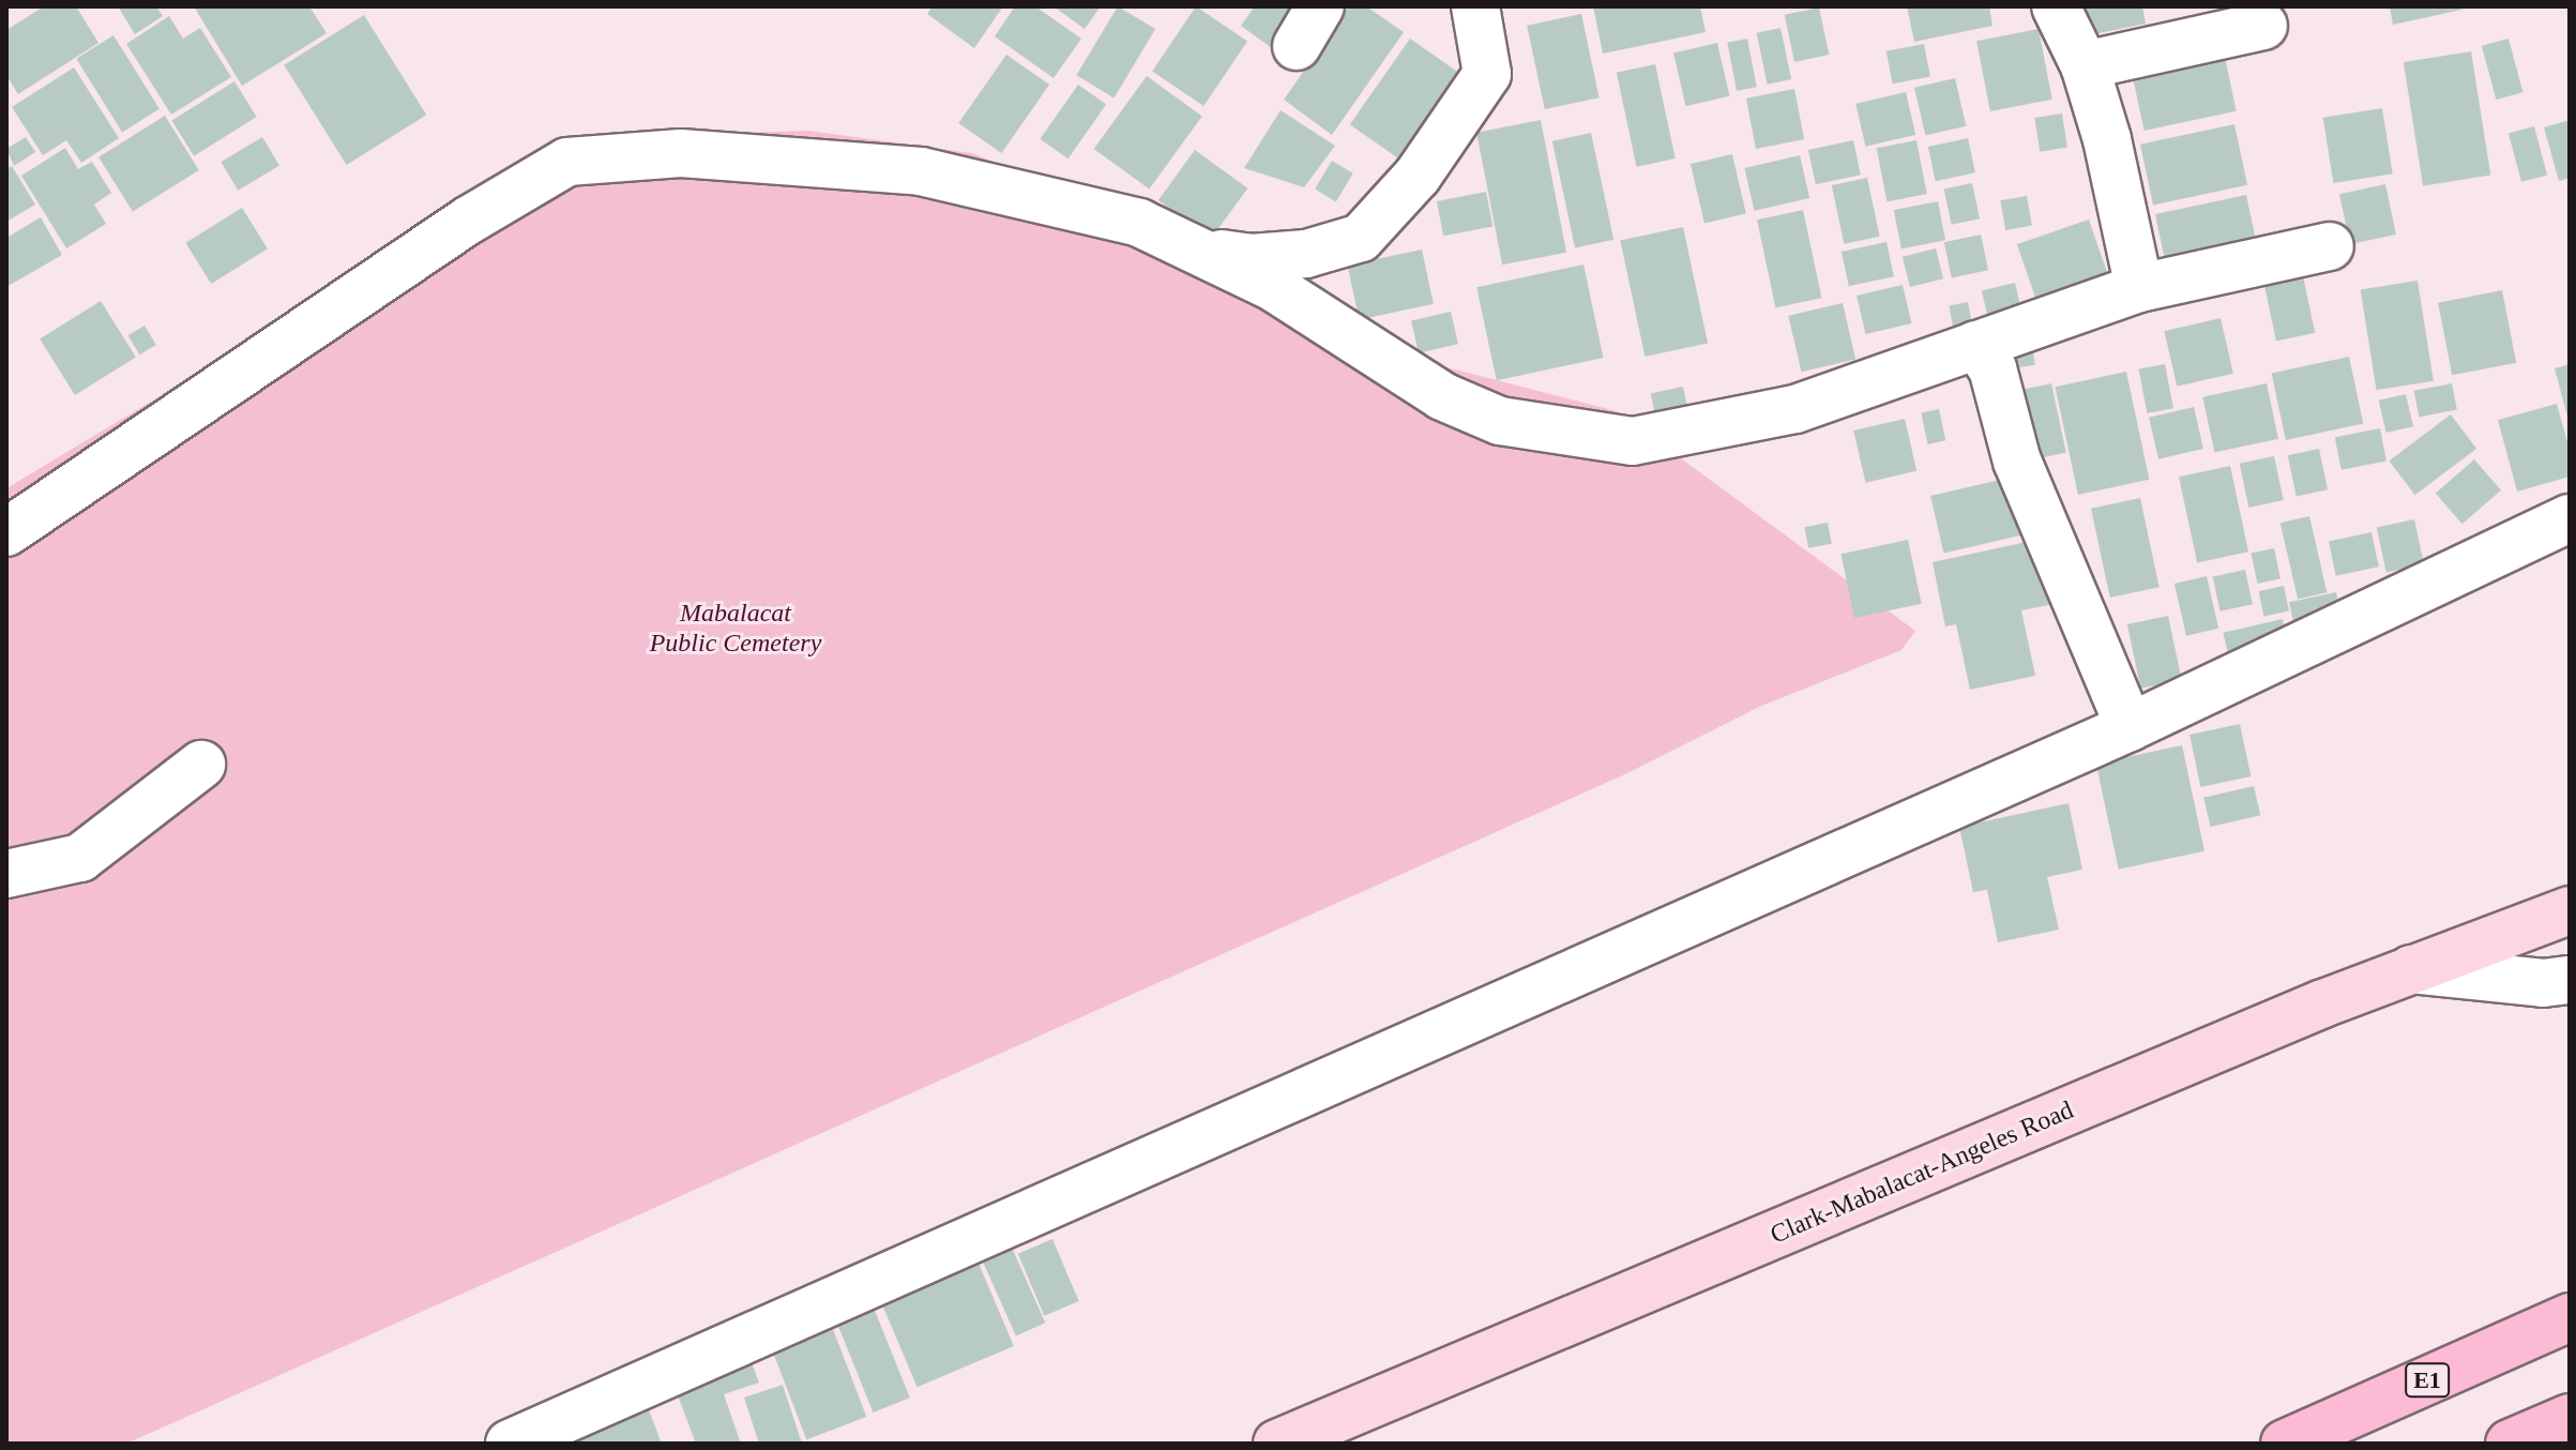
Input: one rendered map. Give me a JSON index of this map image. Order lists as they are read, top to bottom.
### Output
{
  "streets": {
    "highway": ["E1"],
    "main road": ["Clark-Mabalacat-Angeles Road"]
  },
  "parks": ["Mabalacat Public Cemetery"]
}
